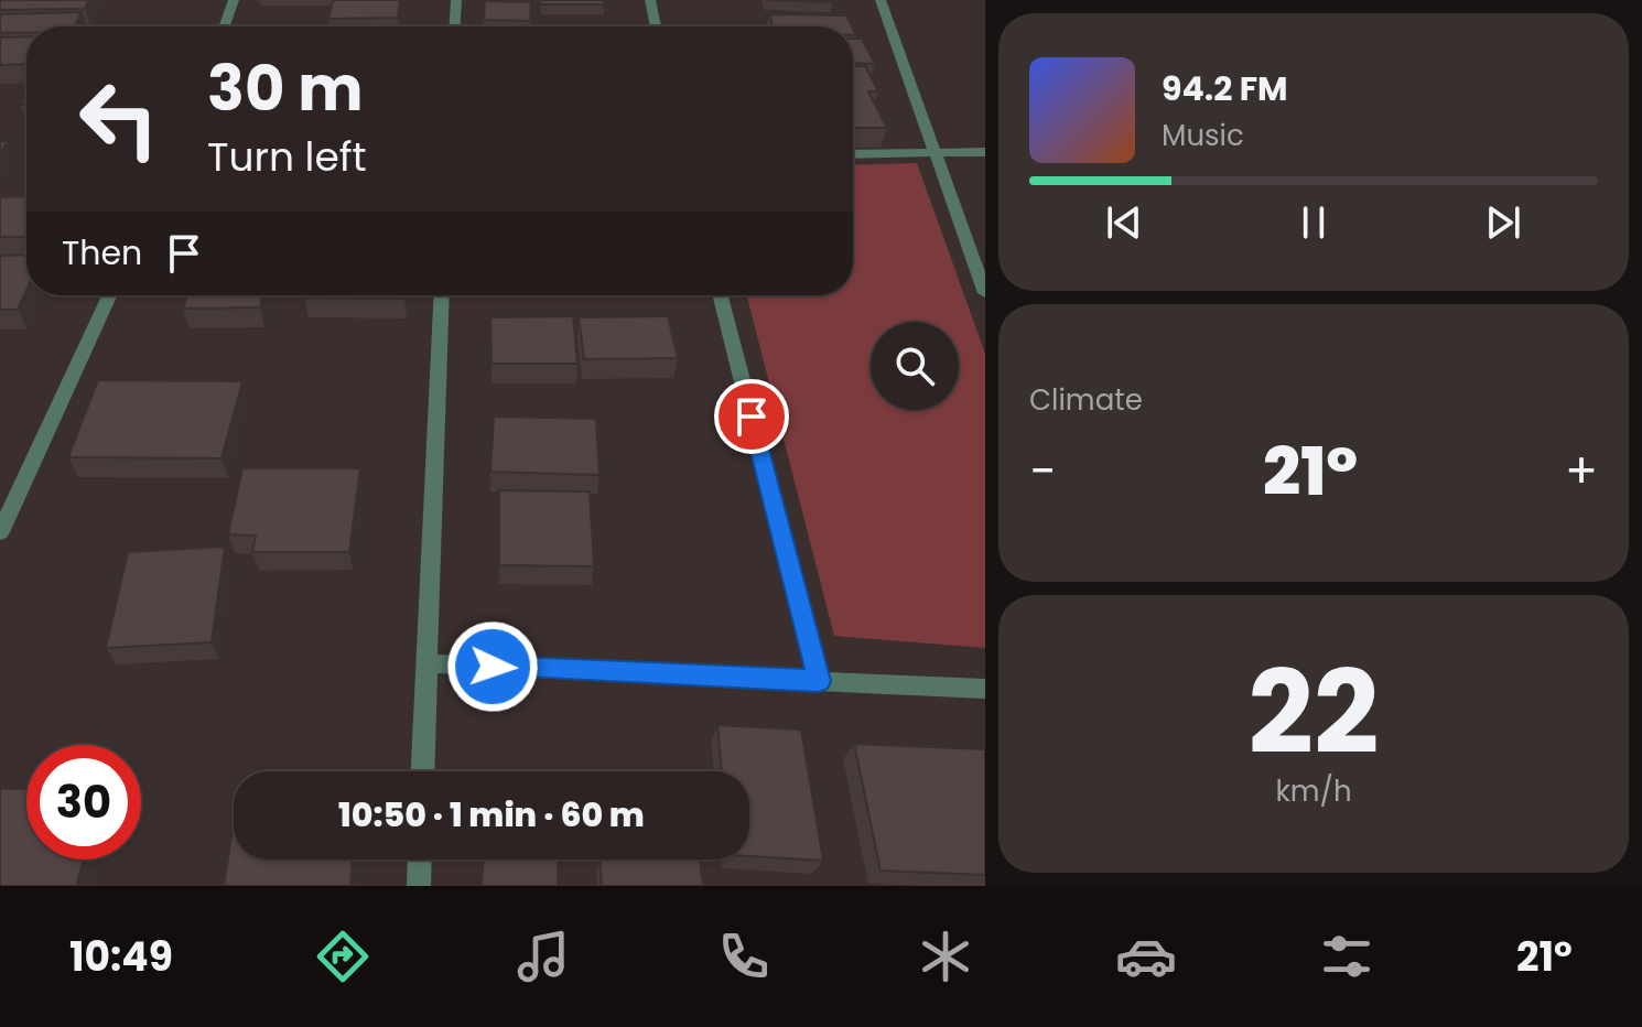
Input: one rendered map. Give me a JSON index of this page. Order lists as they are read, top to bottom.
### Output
{
  "page": {
    "turn": ["30 m", "Turn left"],
    "song": ["94.2 FM", "Music"],
    "then": "Then",
    "tile": [
      "Climate",
      ["22", "km/h"]
    ],
    "heat": ["−", "21°", "+"],
    "limit": "30",
    "trip": "10:50 · 1 min · 60 m",
    "tabs": ["10:49", "21°"]
  }
}
